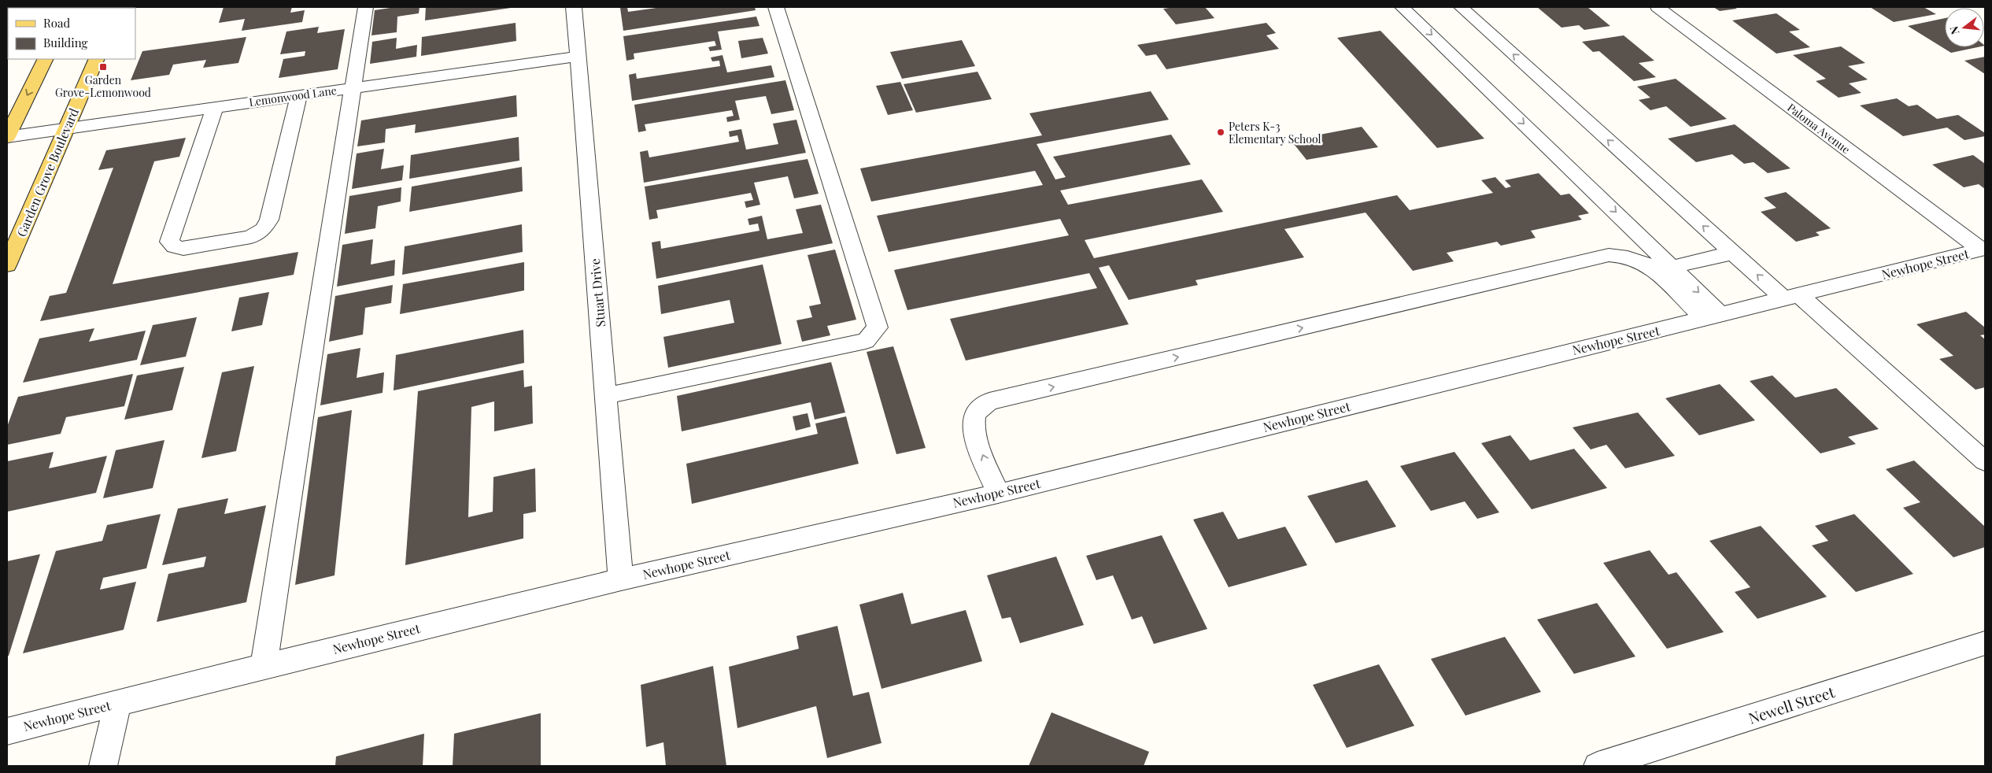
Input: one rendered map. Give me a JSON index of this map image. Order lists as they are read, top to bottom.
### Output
{
  "streets": {
    "main road": ["Garden Grove Boulevard"],
    "street": [
      "Lemonwood Lane",
      "Paloma Avenue",
      "Newhope Street",
      "Stuart Drive",
      "Newell Street"
    ]
  },
  "crossings": [
    ["Lemonwood Lane", "Garden Grove Boulevard"],
    ["Lemonwood Lane", "Stuart Drive"],
    ["Paloma Avenue", "Newhope Street"],
    ["Newhope Street", "Stuart Drive"]
  ],
  "places": {
    "transit": ["Garden Grove-Lemonwood"],
    "other": ["Peters K-3 Elementary School"]
  },
  "legend": ["Road", "Building"],
  "north": "left"
}
